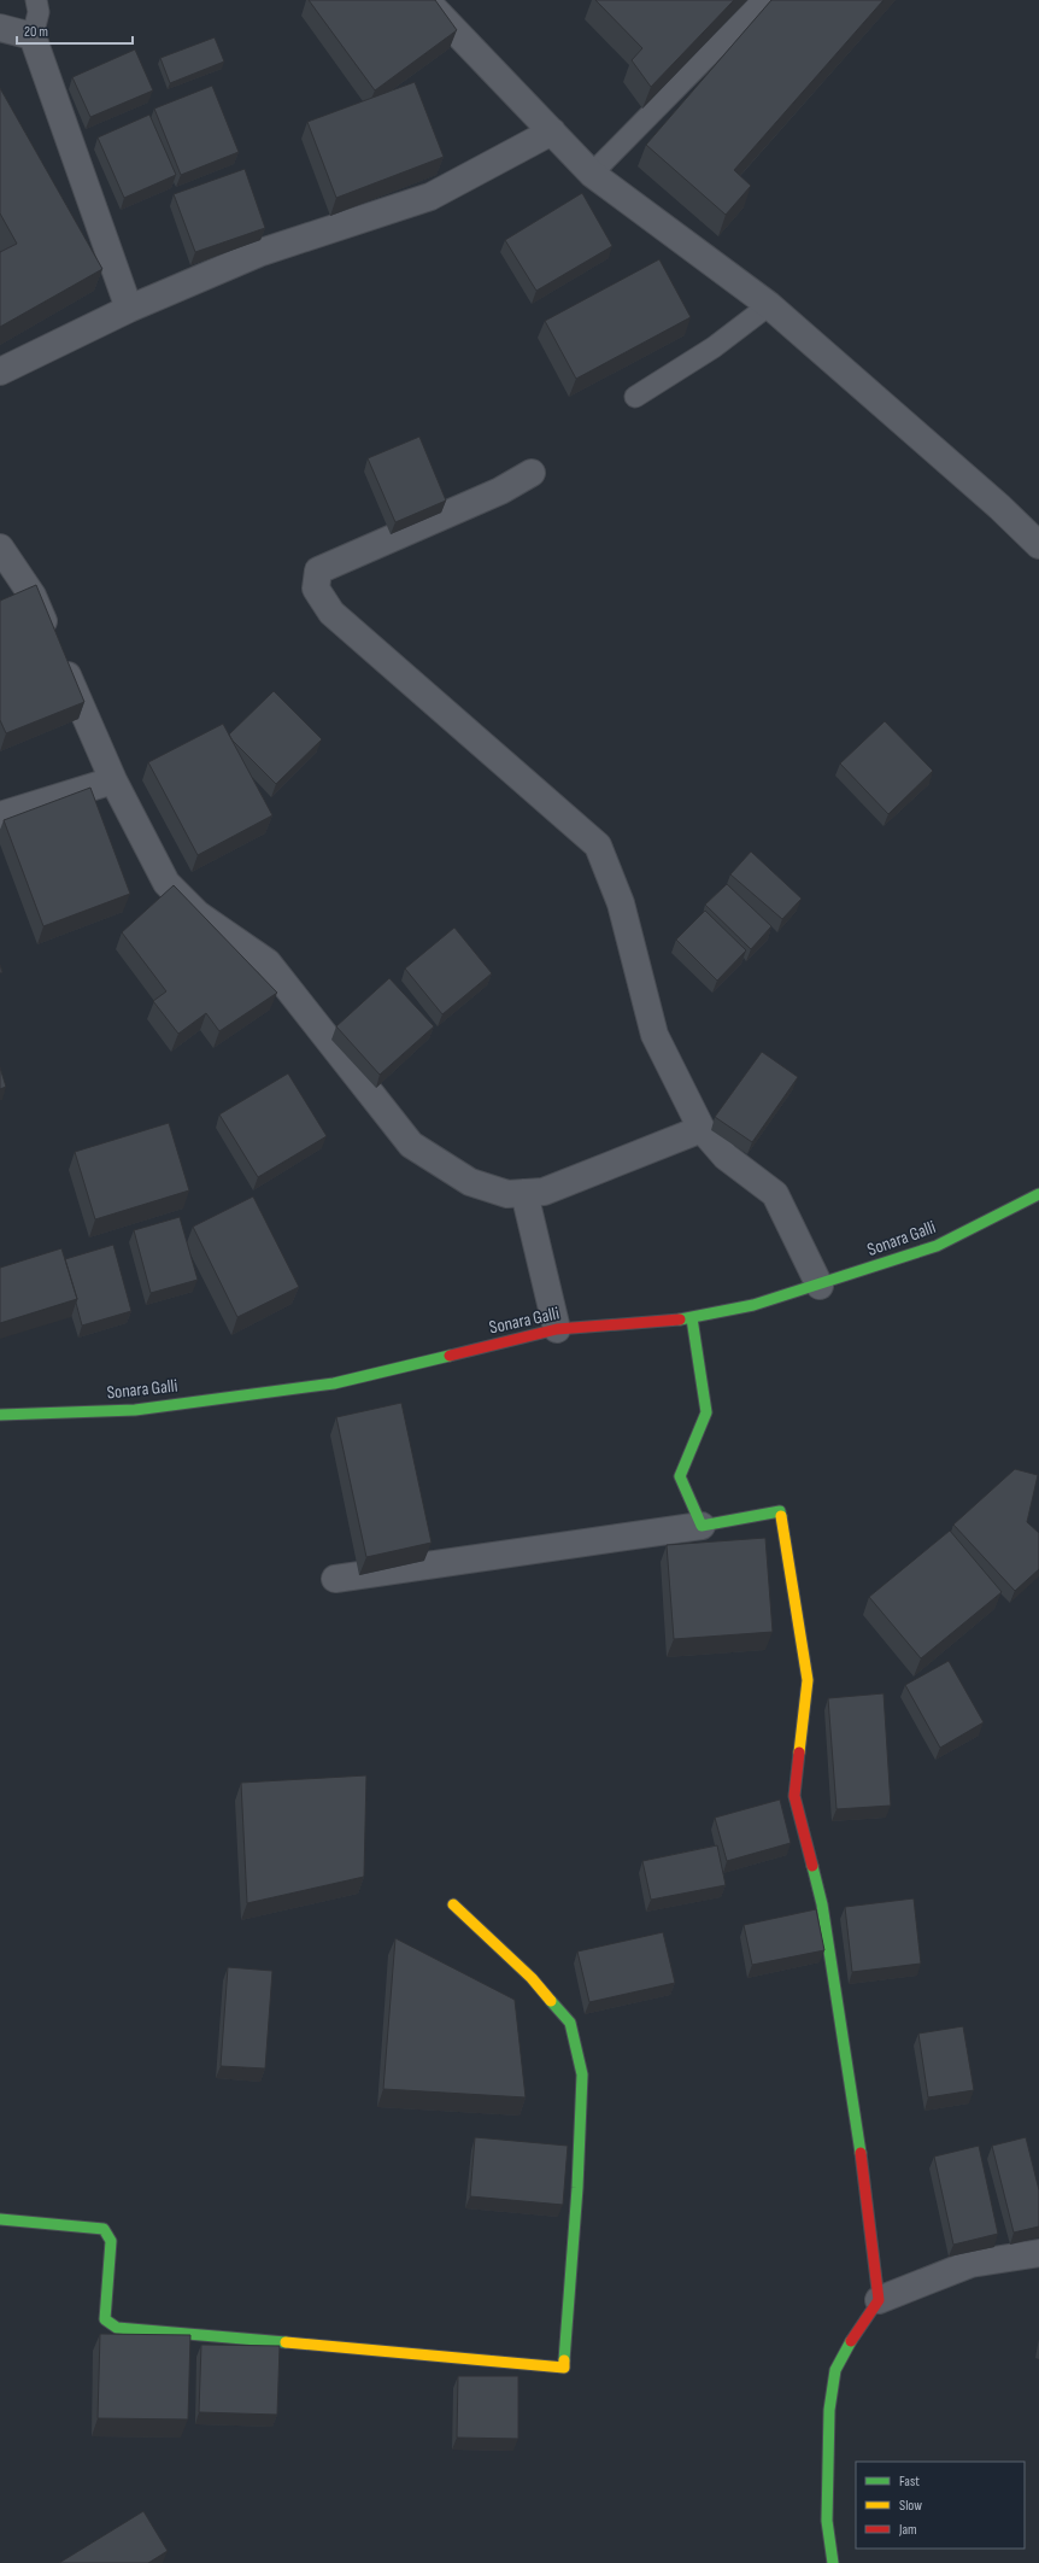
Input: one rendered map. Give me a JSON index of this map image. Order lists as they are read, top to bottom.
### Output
{
  "streets": {
    "street": ["Sonara Galli"]
  },
  "legend": ["Fast", "Slow", "Jam"],
  "scale_bar": "20 m"
}
